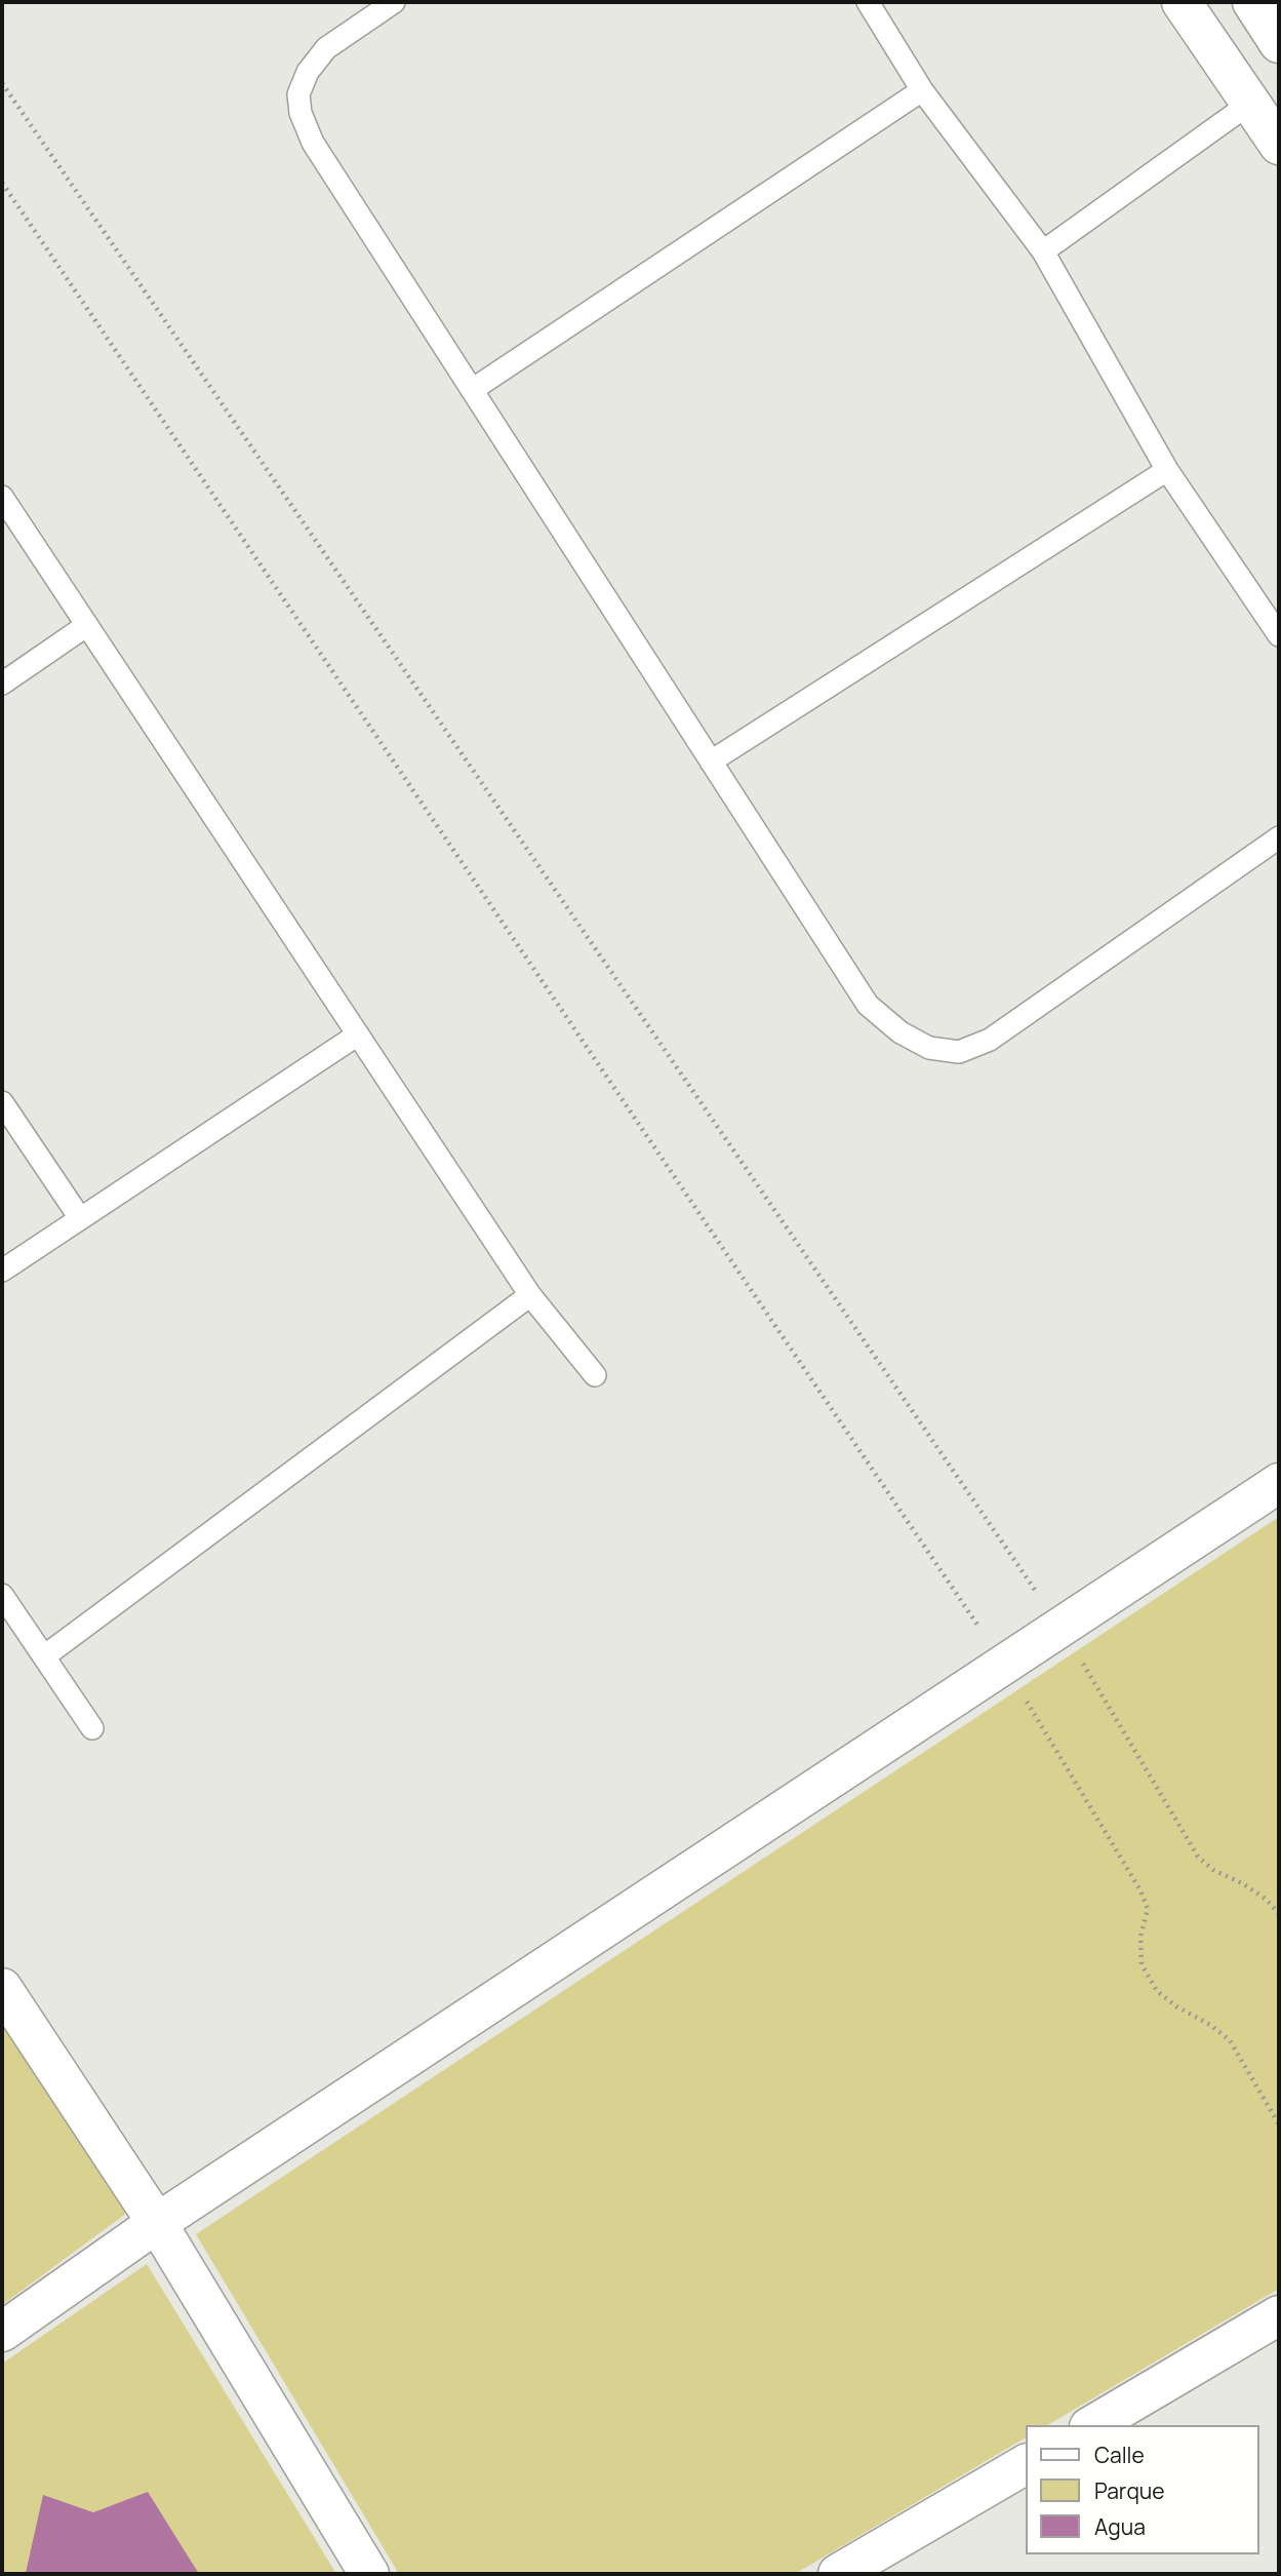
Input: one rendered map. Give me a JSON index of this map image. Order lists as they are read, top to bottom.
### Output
{
  "legend": ["Calle", "Parque", "Agua"]
}
